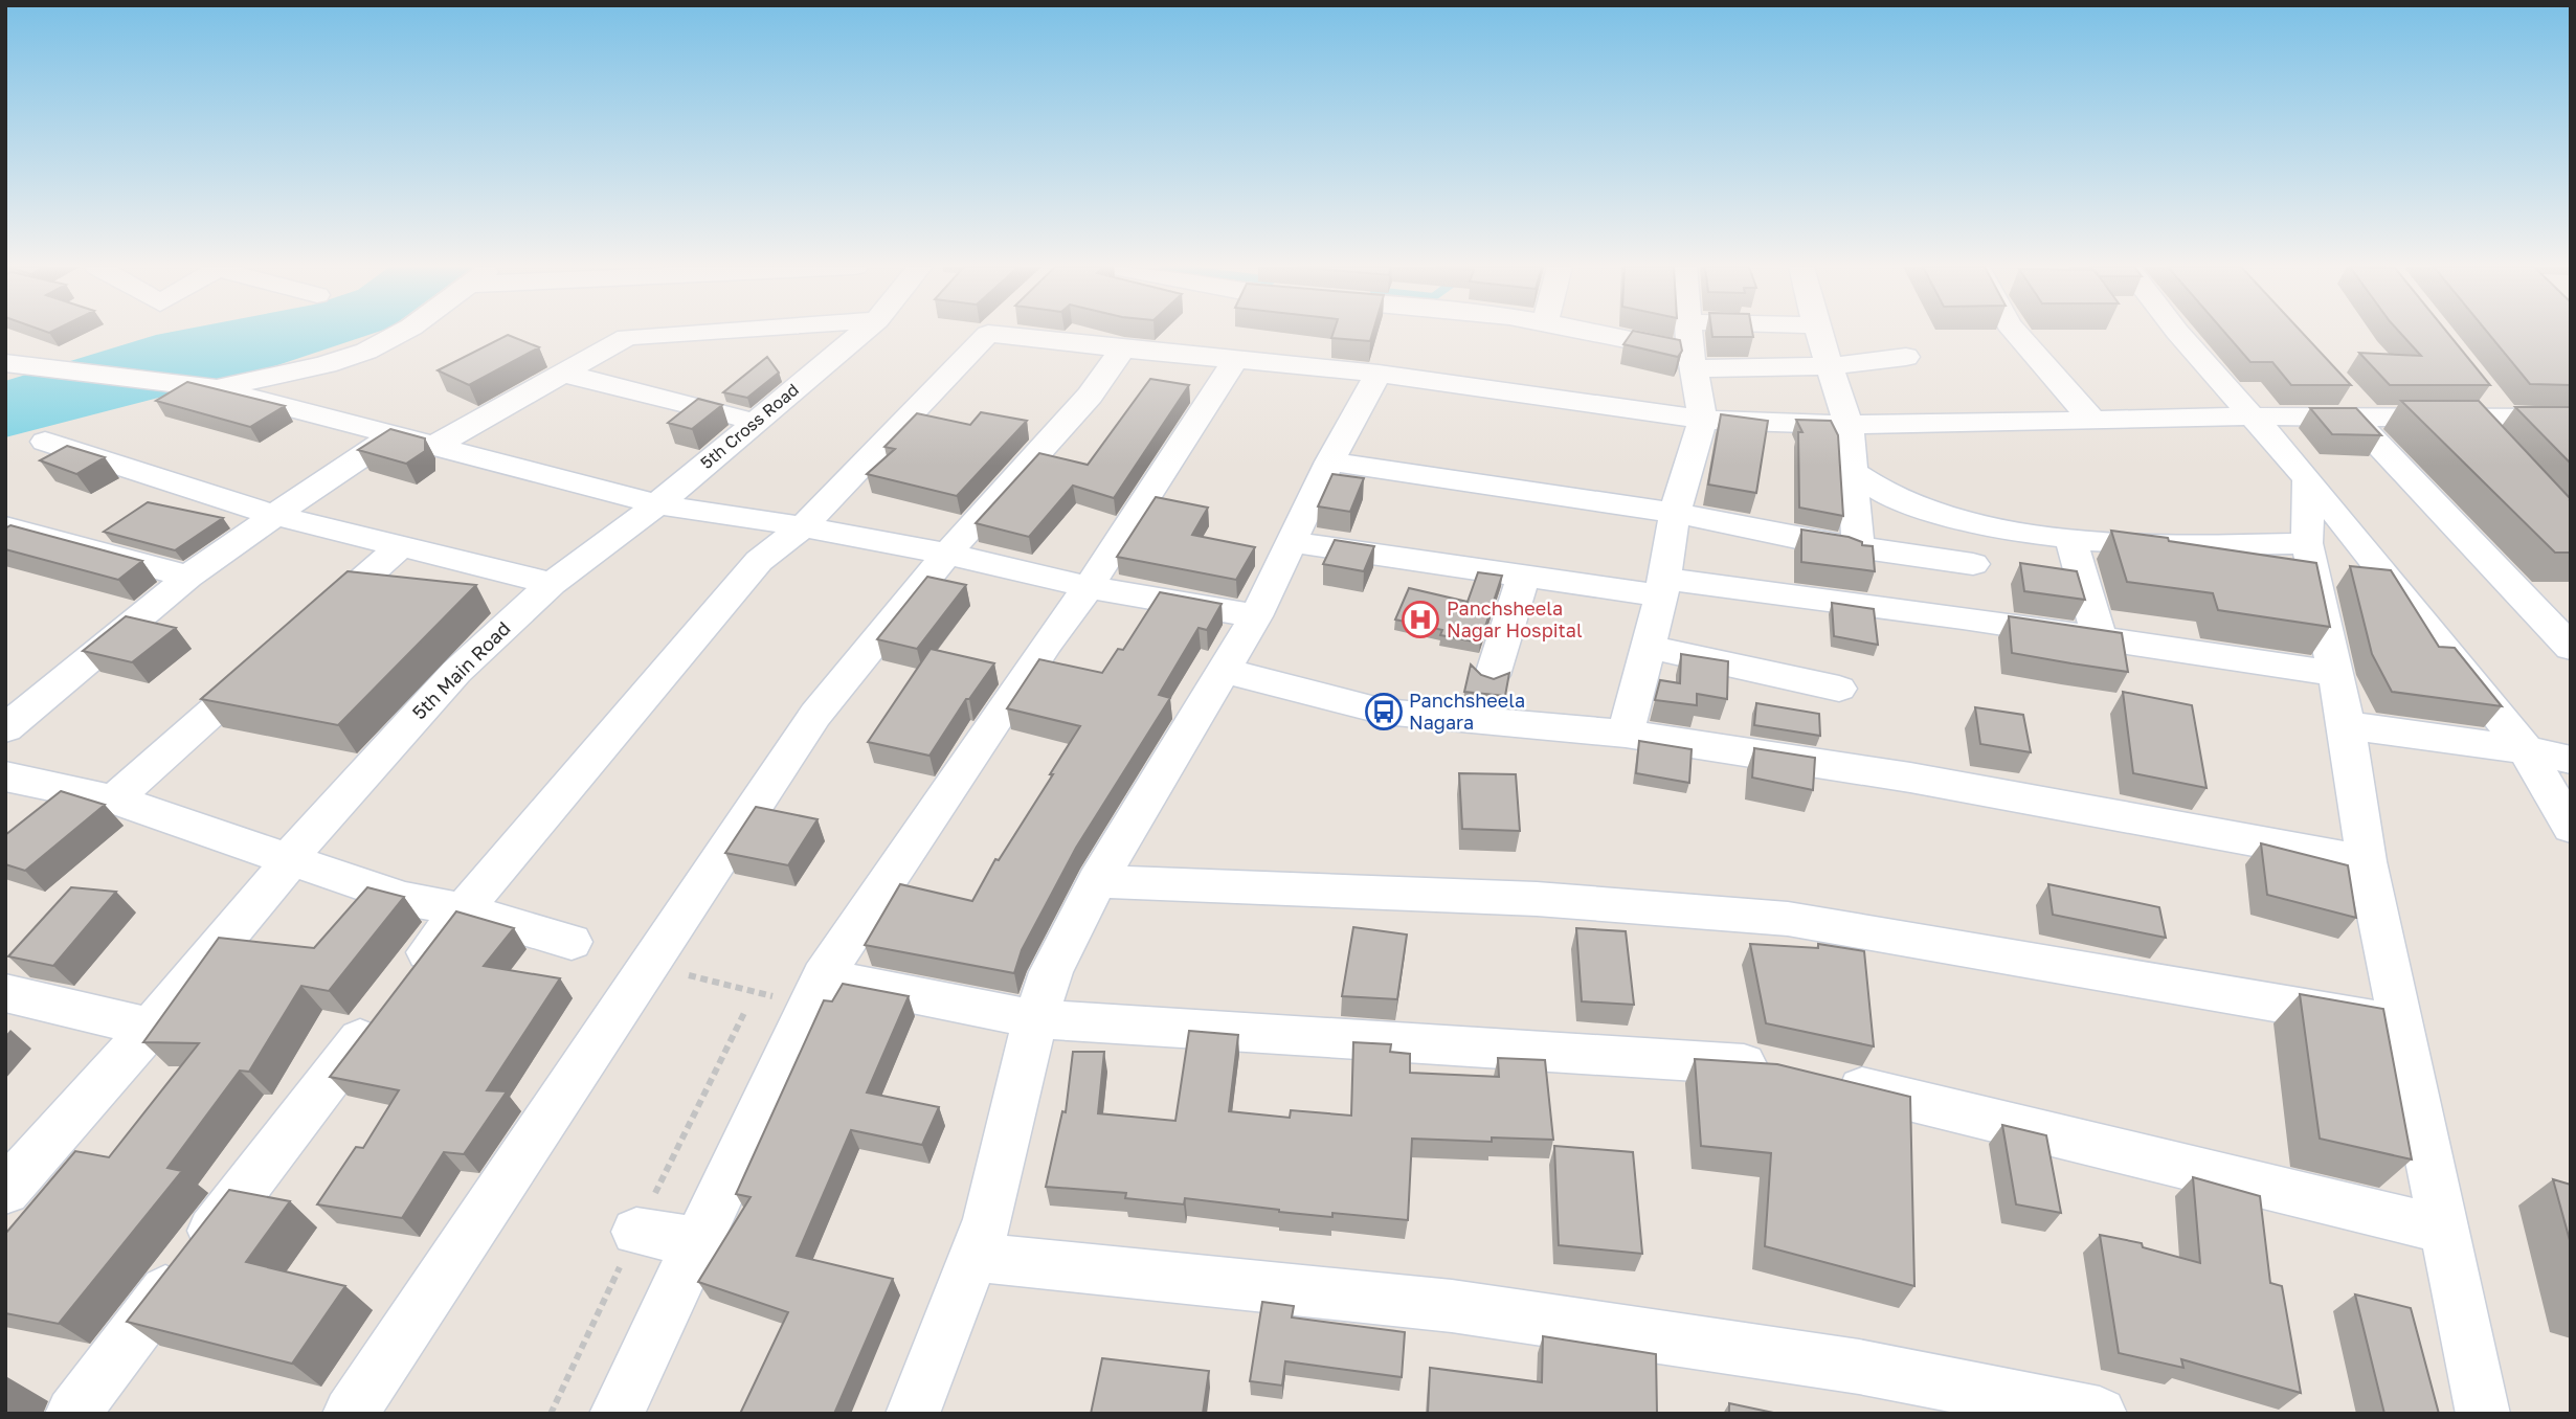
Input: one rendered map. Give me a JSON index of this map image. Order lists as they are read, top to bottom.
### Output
{
  "streets": {
    "street": ["5th Cross Road", "5th Main Road"]
  },
  "crossings": [
    ["5th Cross Road", "5th Main Road"]
  ],
  "places": {
    "hospital": ["Panchsheela Nagar Hospital"],
    "bus stop": ["Panchsheela Nagara"]
  }
}
